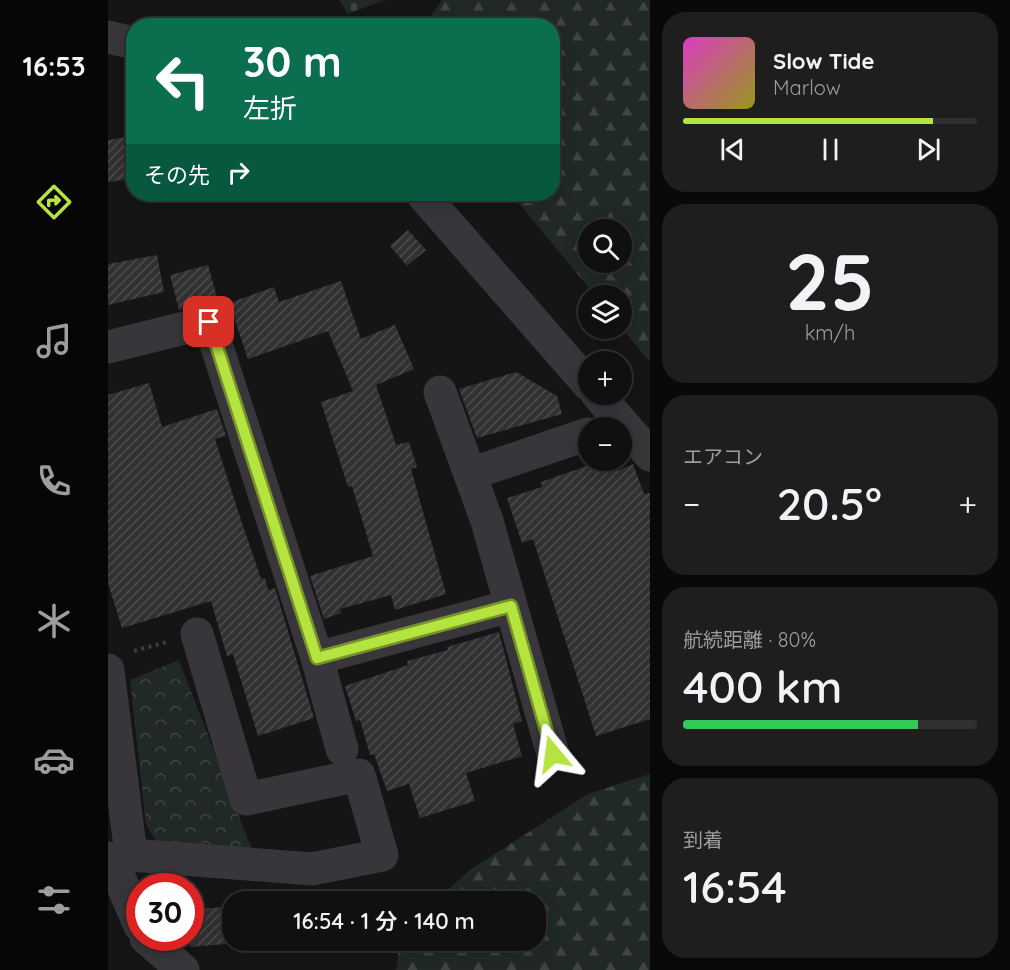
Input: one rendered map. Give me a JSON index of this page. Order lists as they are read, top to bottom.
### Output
{
  "page": {
    "tabs": "16:53",
    "turn": ["30 m", "左折"],
    "song": ["Slow Tide", "Marlow"],
    "then": "その先",
    "tile": [
      ["25", "km/h"],
      "エアコン",
      ["航続距離 · 80%", "400 km"],
      ["到着", "16:54"]
    ],
    "map_buttons": ["+", "−"],
    "heat": ["−", "20.5°", "+"],
    "limit": "30",
    "trip": "16:54 · 1 分 · 140 m"
  }
}
